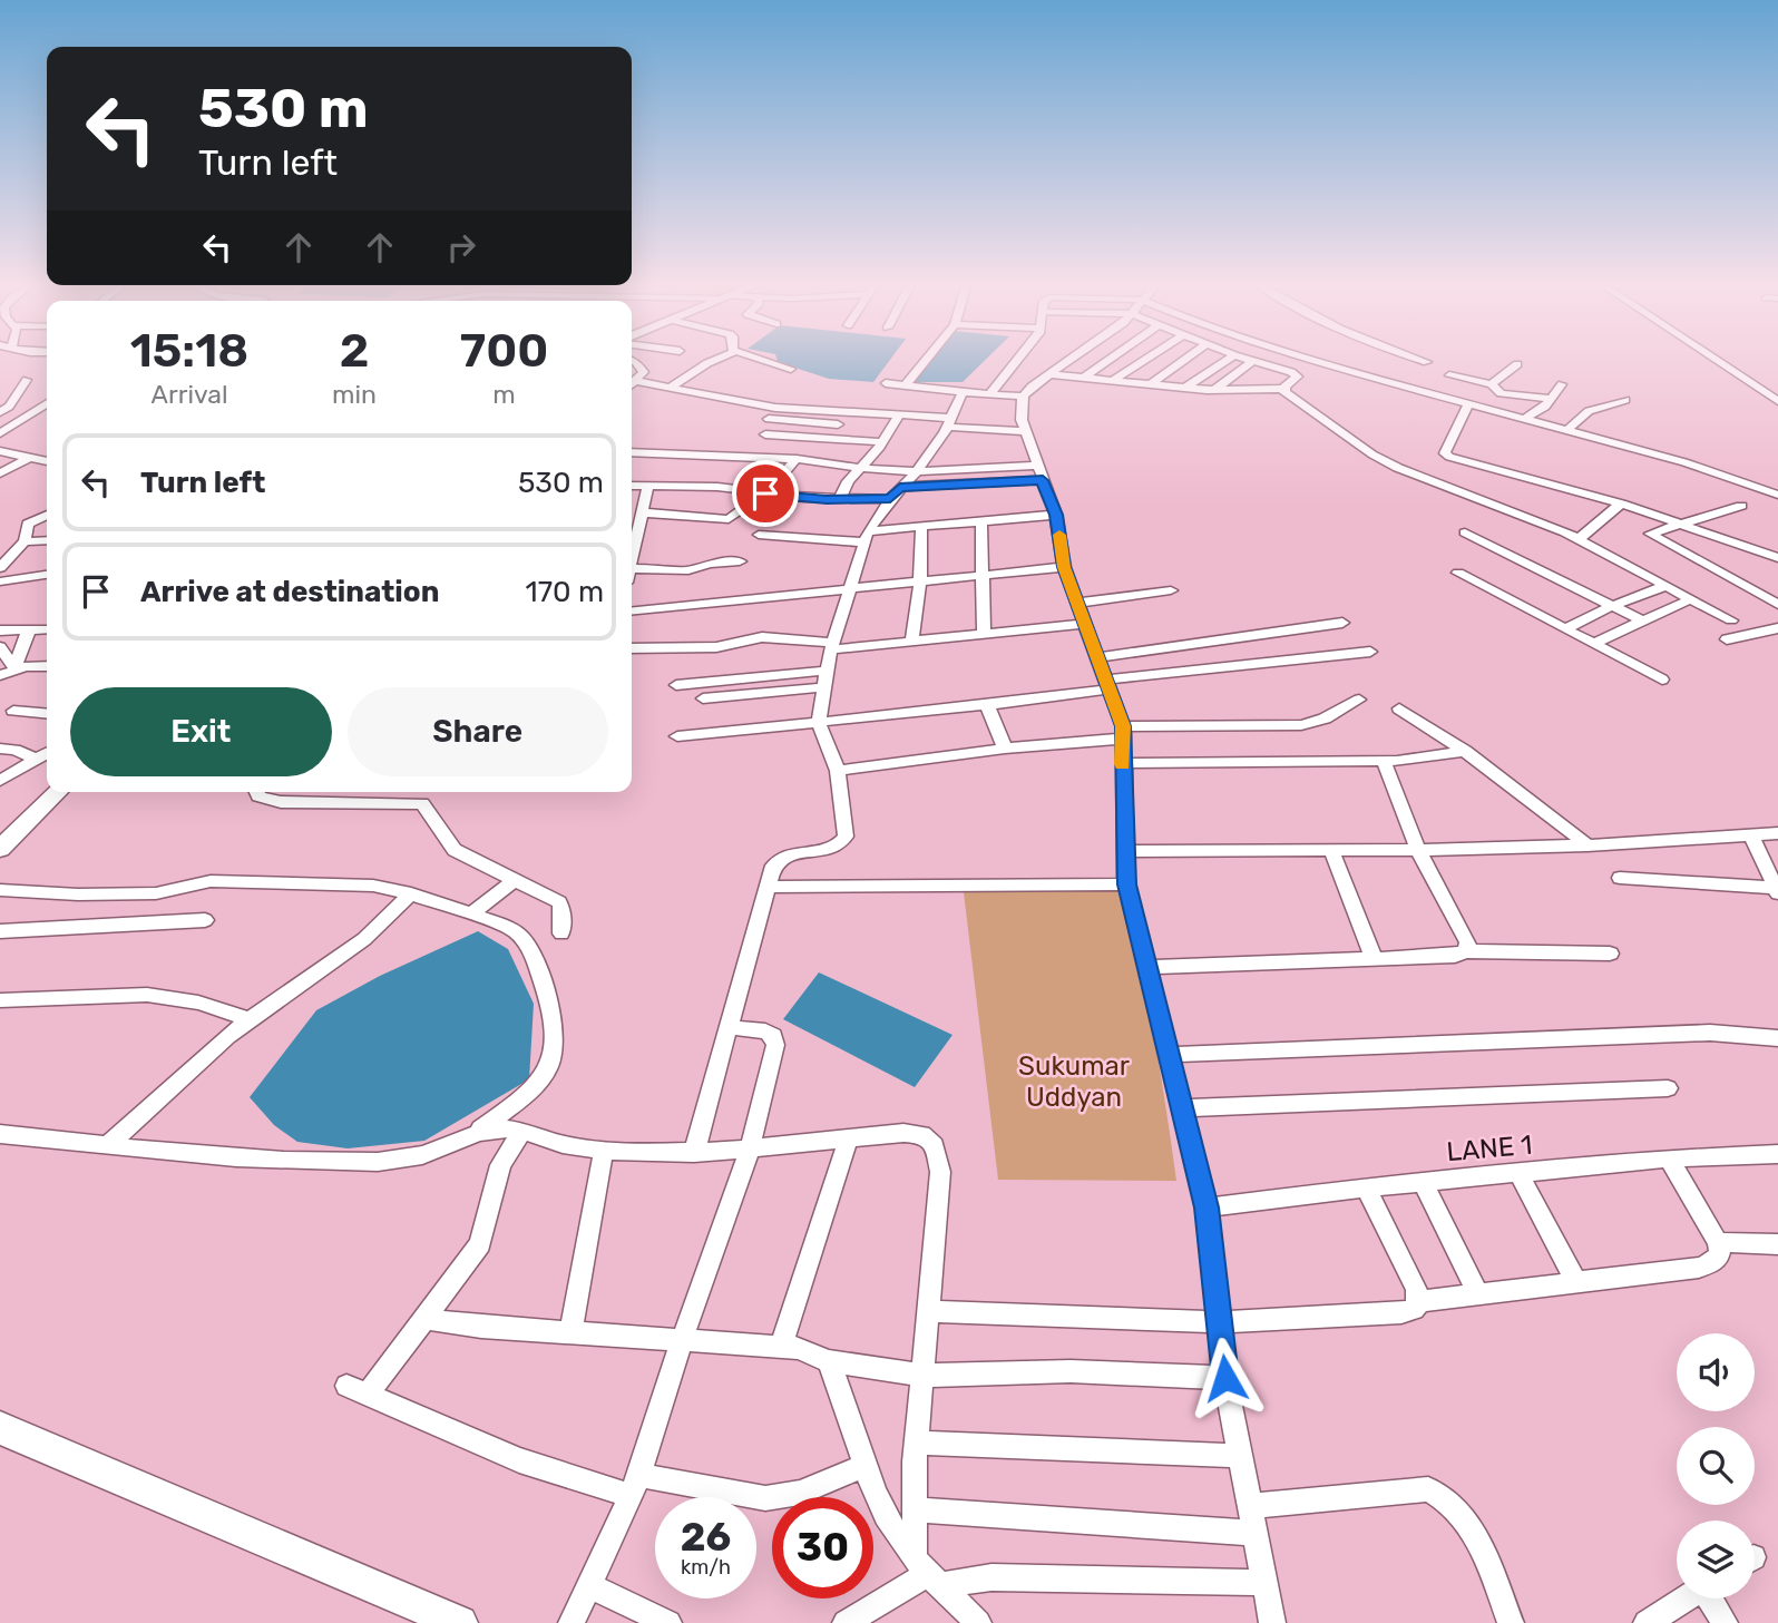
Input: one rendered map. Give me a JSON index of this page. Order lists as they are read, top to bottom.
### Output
{
  "streets": {
    "street": ["LANE 1"]
  },
  "parks": ["Sukumar Uddyan"],
  "page": {
    "turn": ["530 m", "Turn left"],
    "eta": [
      "15:18",
      "Arrival",
      "2",
      "min",
      "700",
      "m"
    ],
    "list": [
      {
        "name": "Turn left",
        "value": "530 m"
      },
      {
        "name": "Arrive at destination",
        "value": "170 m"
      }
    ],
    "buttons": ["Exit", "Share"],
    "speed": "26 km/h",
    "limit": "30"
  }
}
